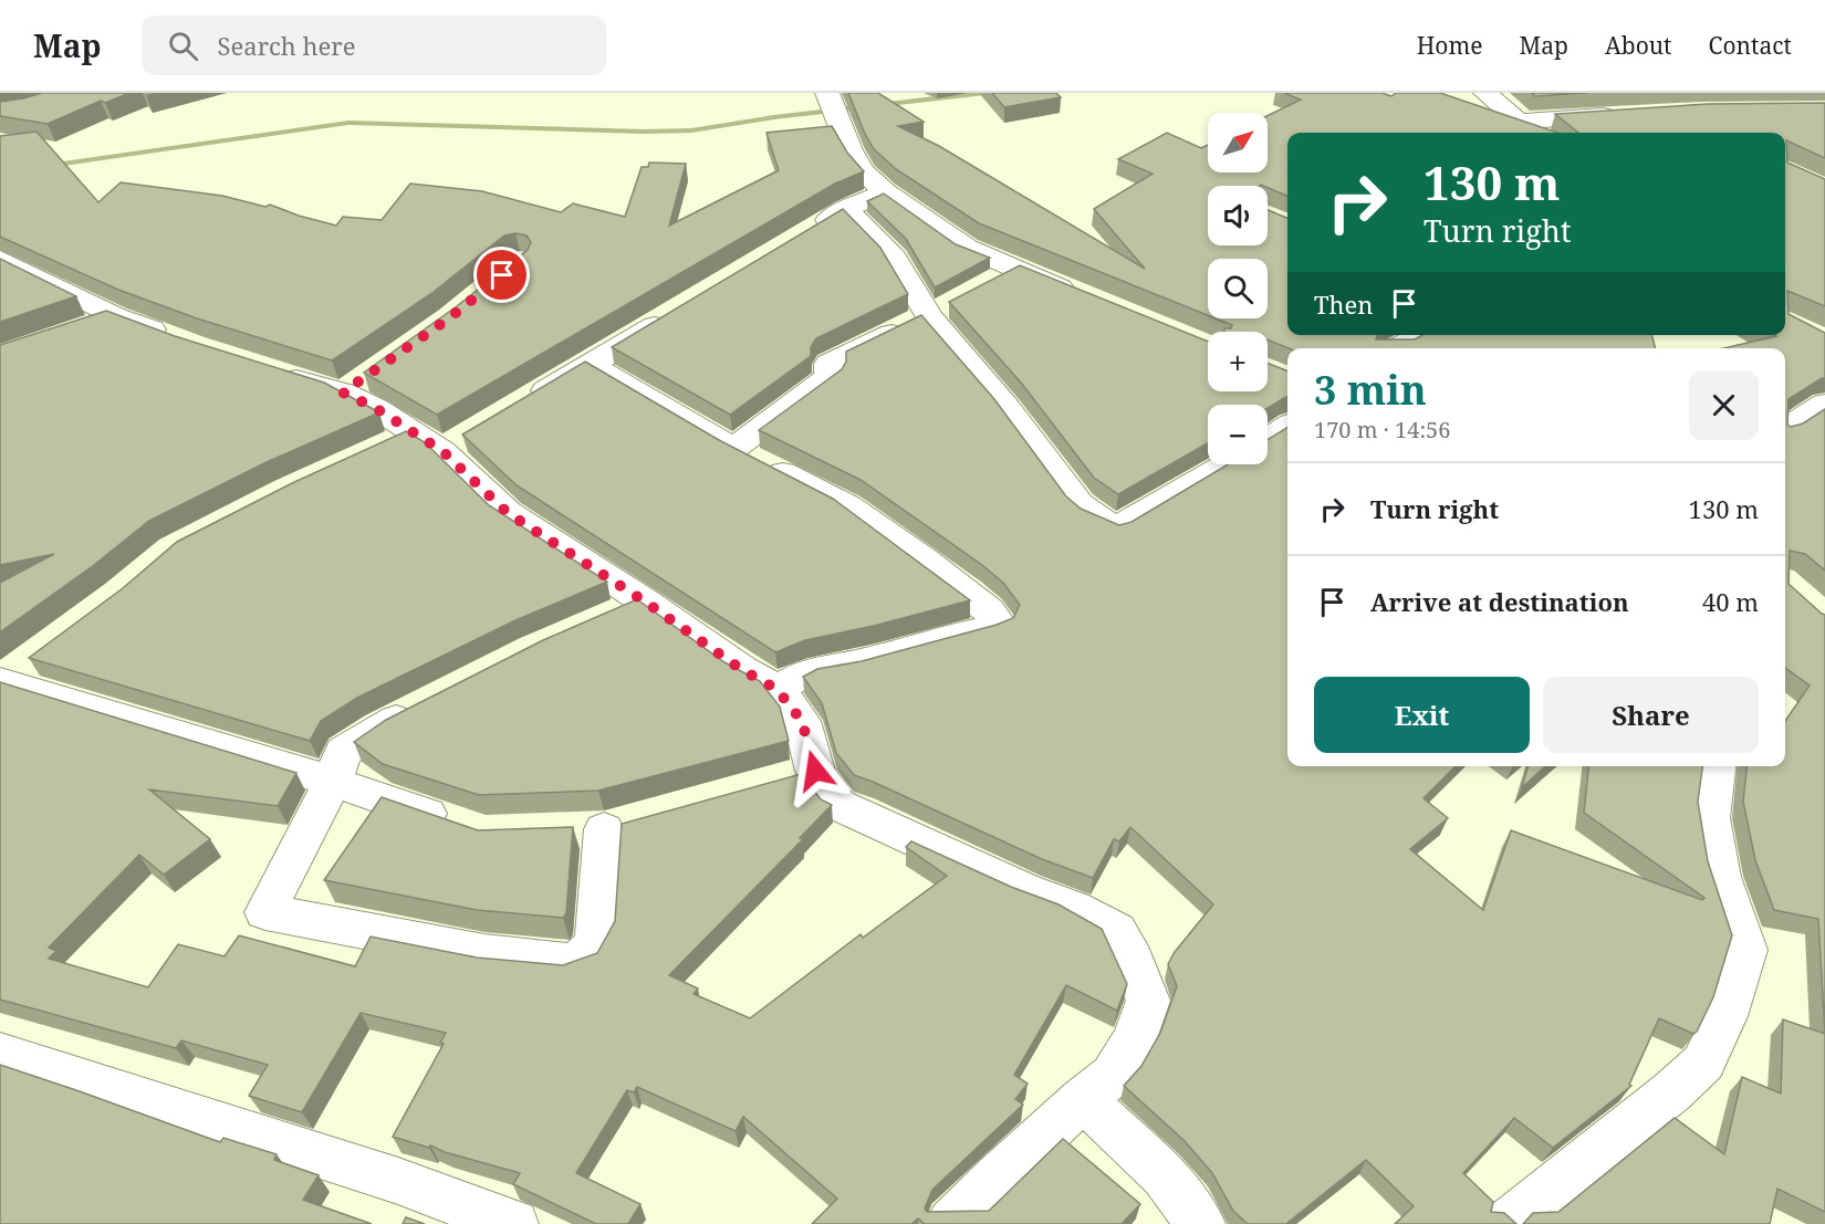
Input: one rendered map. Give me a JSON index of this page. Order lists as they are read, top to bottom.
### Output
{
  "north": "top right",
  "page": {
    "header": "Map",
    "search": "Search here",
    "nav": [
      "Home",
      "Map",
      "About",
      "Contact"
    ],
    "map_buttons": ["+", "−"],
    "turn": ["130 m", "Turn right"],
    "then": "Then",
    "heading": ["3 min", "170 m · 14:56"],
    "list": [
      {
        "name": "Turn right",
        "value": "130 m"
      },
      {
        "name": "Arrive at destination",
        "value": "40 m"
      }
    ],
    "buttons": ["Exit", "Share"]
  }
}
